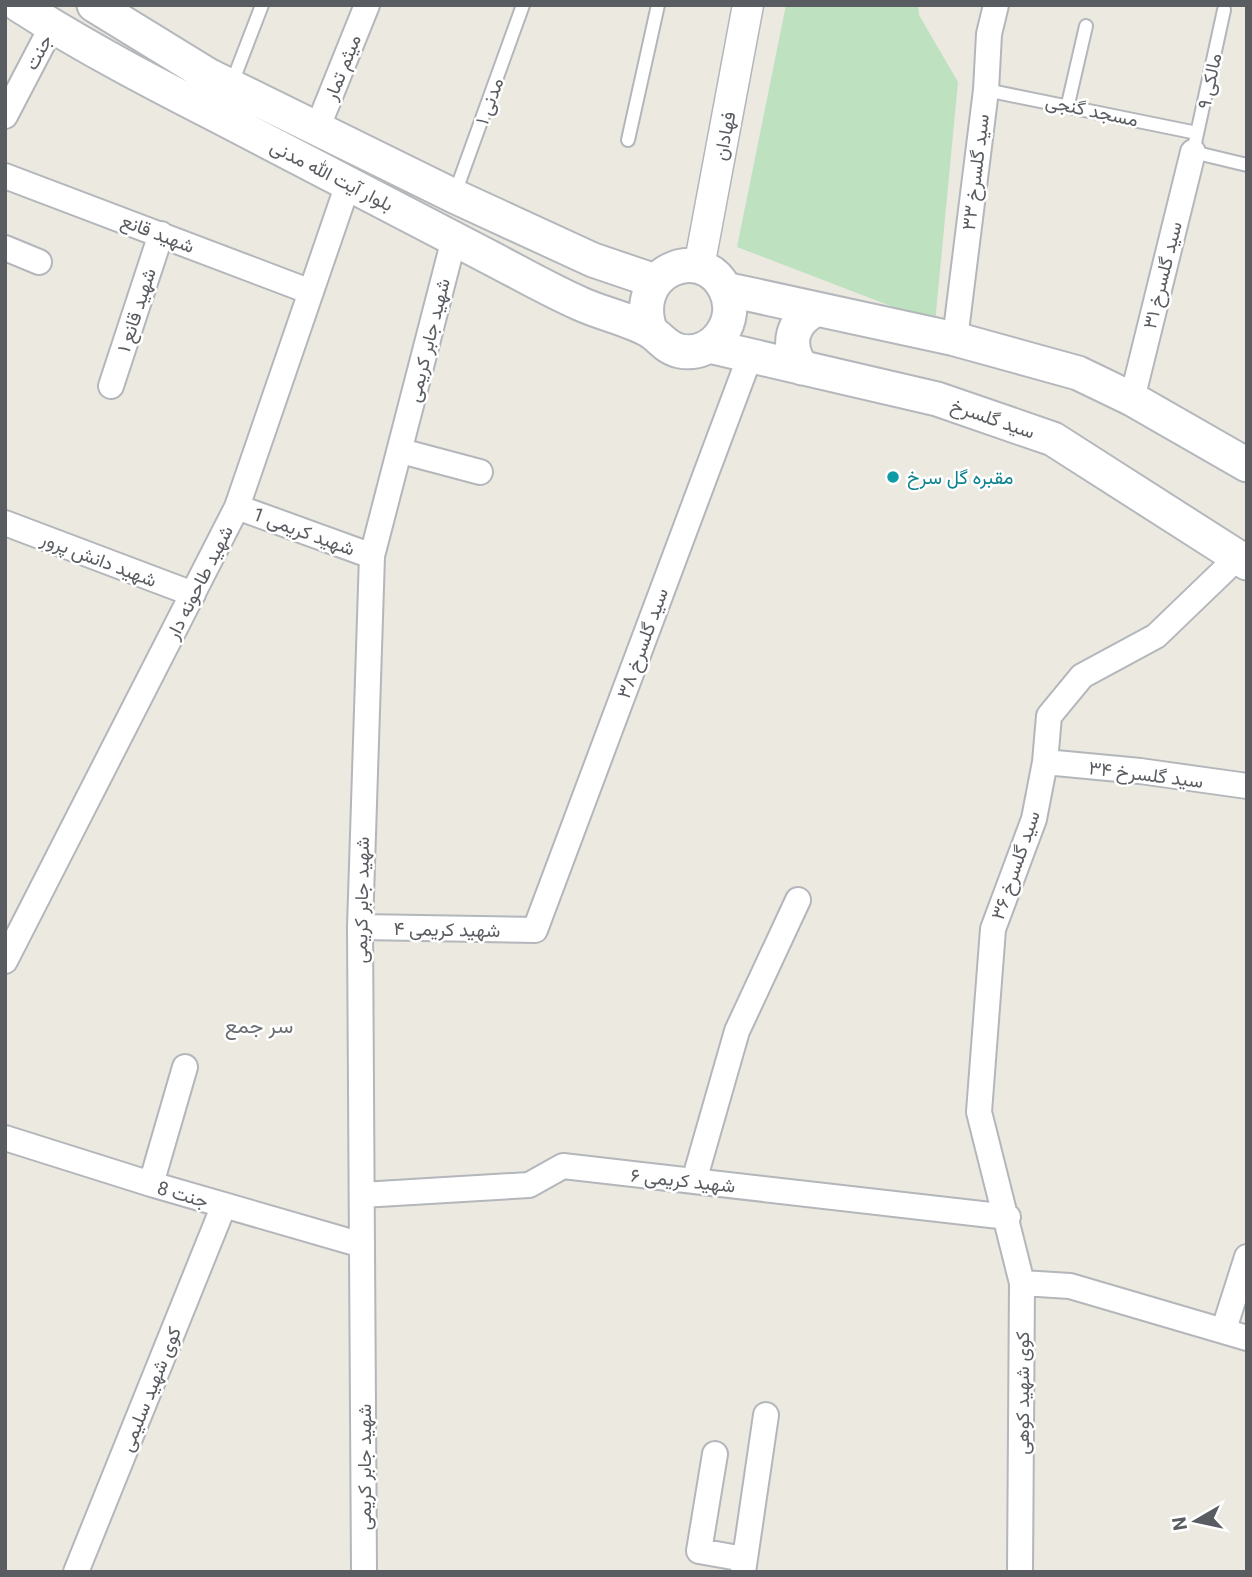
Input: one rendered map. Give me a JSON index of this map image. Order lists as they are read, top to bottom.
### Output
{
  "streets": {
    "main road": ["بلوار آیت الله مدنی", "سید گلسرخ"],
    "street": [
      "جنت",
      "میثم تمار",
      "فهادان",
      "سید گلسرخ ۳۳",
      "شهید قانع",
      "سید گلسرخ ۳۱",
      "شهید قانع ۱",
      "شهید جابر کریمی",
      "شهید کریمی 1",
      "شهید دانش پرور",
      "شهيد طاحونه دار",
      "سید گلسرخ ۳۸",
      "سید گلسرخ ۳۴",
      "سید گلسرخ ۳۶",
      "شهید کریمی ۴",
      "شهید کریمی ۶",
      "جنت 8",
      "کوی شهید سلیمی",
      "کوی شهید کوهی"
    ],
    "lane": ["مالکی ۹", "مدنی ۱", "مسجد گنجی"]
  },
  "crossings": [
    ["جنت", "بلوار آیت الله مدنی"],
    ["میثم تمار", "بلوار آیت الله مدنی"],
    ["مالکی ۹", "مسجد گنجی"],
    ["مالکی ۹", "سید گلسرخ ۳۱"],
    ["مدنی ۱", "بلوار آیت الله مدنی"],
    ["مسجد گنجی", "سید گلسرخ ۳۳"],
    ["مسجد گنجی", "سید گلسرخ ۳۱"],
    ["فهادان", "بلوار آیت الله مدنی"],
    ["فهادان", "سید گلسرخ"],
    ["بلوار آیت الله مدنی", "شهید جابر کریمی"],
    ["بلوار آیت الله مدنی", "سید گلسرخ"],
    ["بلوار آیت الله مدنی", "شهيد طاحونه دار"],
    ["شهید قانع", "شهید قانع ۱"],
    ["شهید قانع", "شهيد طاحونه دار"],
    ["شهید جابر کریمی", "شهید کریمی 1"],
    ["شهید جابر کریمی", "شهید کریمی ۴"],
    ["شهید جابر کریمی", "شهید کریمی ۶"],
    ["شهید جابر کریمی", "جنت 8"],
    ["سید گلسرخ", "سید گلسرخ ۳۸"],
    ["سید گلسرخ", "سید گلسرخ ۳۶"],
    ["شهید کریمی 1", "شهيد طاحونه دار"],
    ["شهید دانش پرور", "شهيد طاحونه دار"],
    ["سید گلسرخ ۳۸", "شهید کریمی ۴"],
    ["سید گلسرخ ۳۴", "سید گلسرخ ۳۶"],
    ["سید گلسرخ ۳۶", "شهید کریمی ۶"],
    ["سید گلسرخ ۳۶", "کوی شهید کوهی"],
    ["شهید کریمی ۶", "کوی شهید کوهی"],
    ["جنت 8", "کوی شهید سلیمی"]
  ],
  "districts": ["سر جمع"],
  "places": ["مقبره گل سرخ"],
  "north": "left"
}
